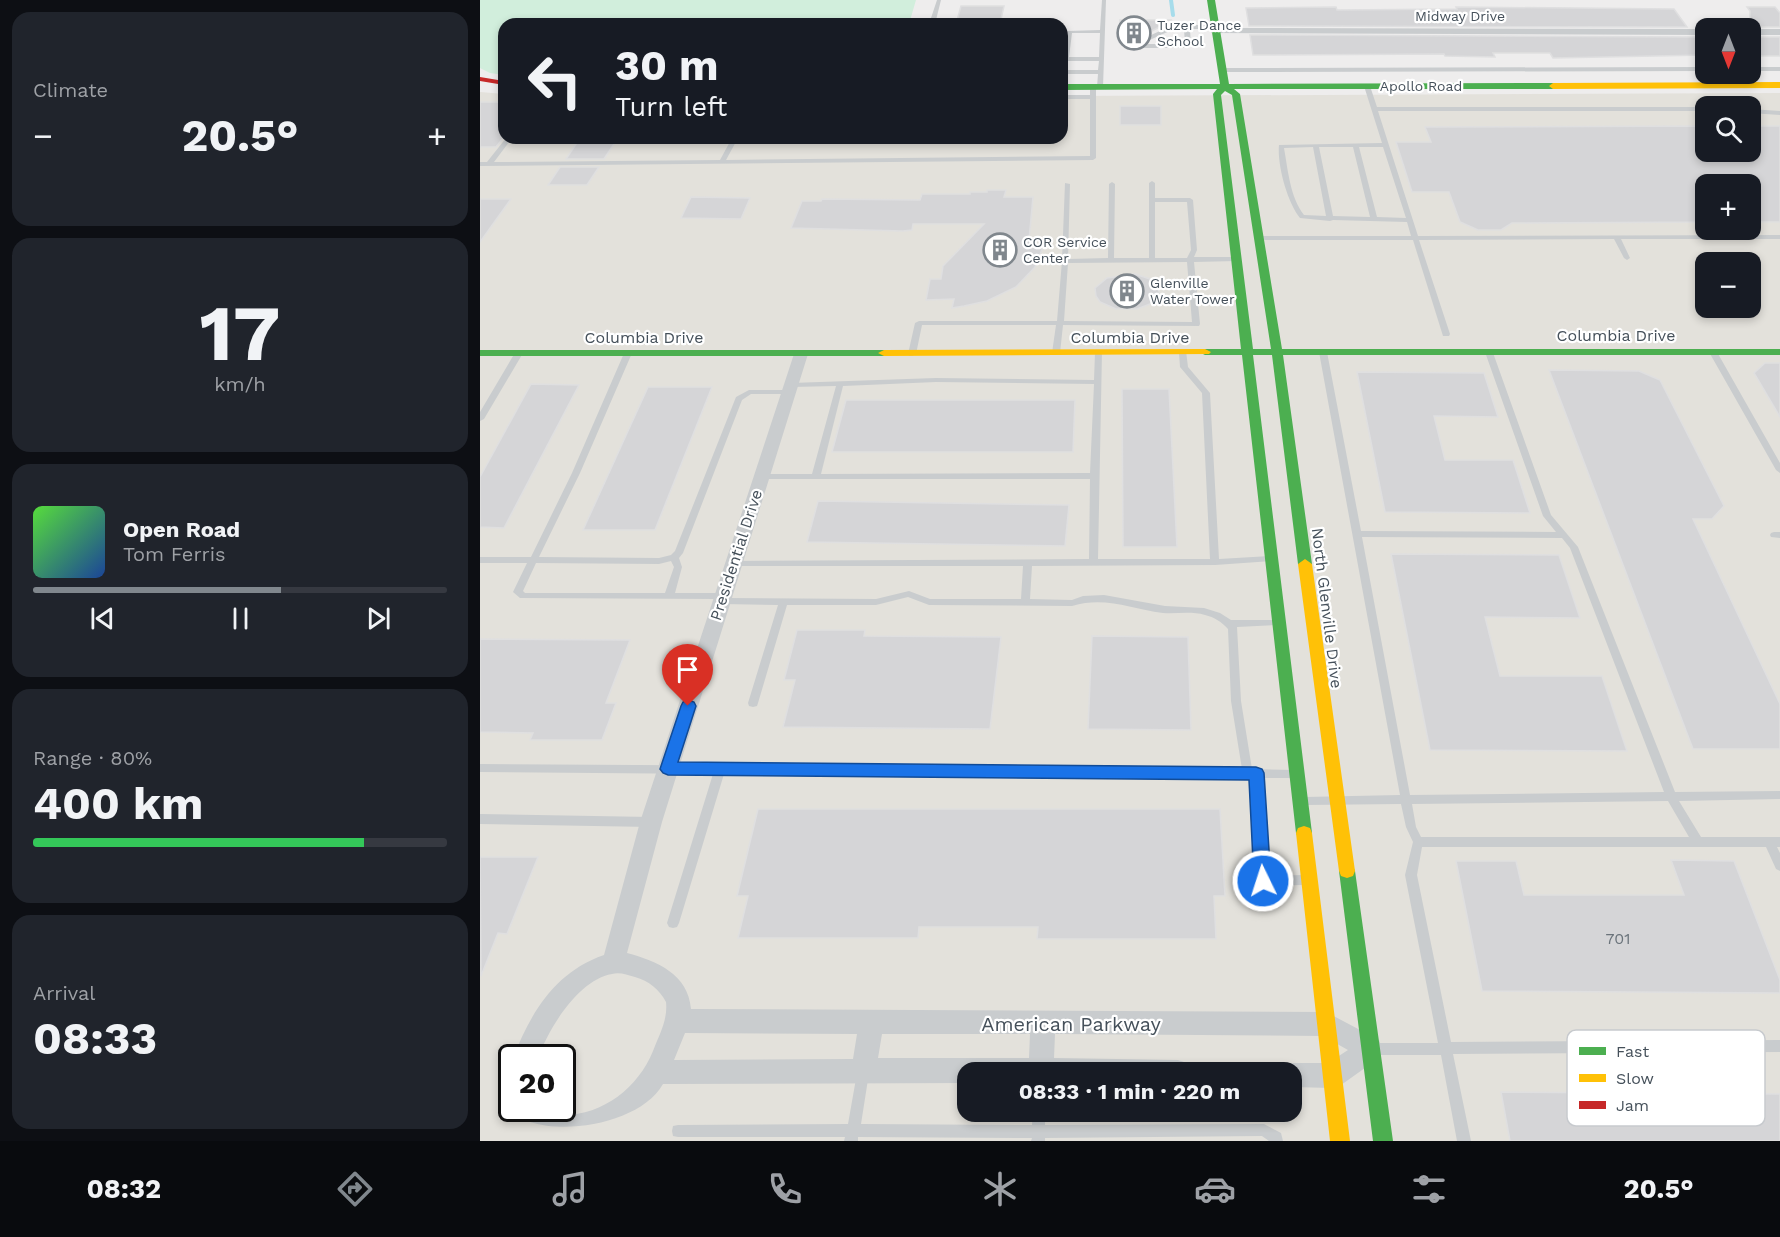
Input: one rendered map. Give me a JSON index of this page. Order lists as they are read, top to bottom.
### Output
{
  "streets": {
    "street": [
      "Midway Drive",
      "Apollo Road",
      "Columbia Drive",
      "Presidential Drive",
      "North Glenville Drive",
      "American Parkway"
    ]
  },
  "crossings": [
    ["Midway Drive", "North Glenville Drive"],
    ["Apollo Road", "North Glenville Drive"],
    ["Columbia Drive", "Presidential Drive"],
    ["Columbia Drive", "North Glenville Drive"],
    ["North Glenville Drive", "American Parkway"]
  ],
  "places": {
    "building": ["Tuzer Dance School", "COR Service Center", "Glenville Water Tower"]
  },
  "house_numbers": ["701"],
  "legend": ["Fast", "Slow", "Jam"],
  "north": "bottom",
  "page": {
    "tile": [
      "Climate",
      ["17", "km/h"],
      ["Range · 80%", "400 km"],
      ["Arrival", "08:33"]
    ],
    "map_buttons": ["+", "−"],
    "turn": ["30 m", "Turn left"],
    "heat": ["−", "20.5°", "+"],
    "song": ["Open Road", "Tom Ferris"],
    "limit": "20",
    "trip": "08:33 · 1 min · 220 m",
    "tabs": ["08:32", "20.5°"]
  }
}
